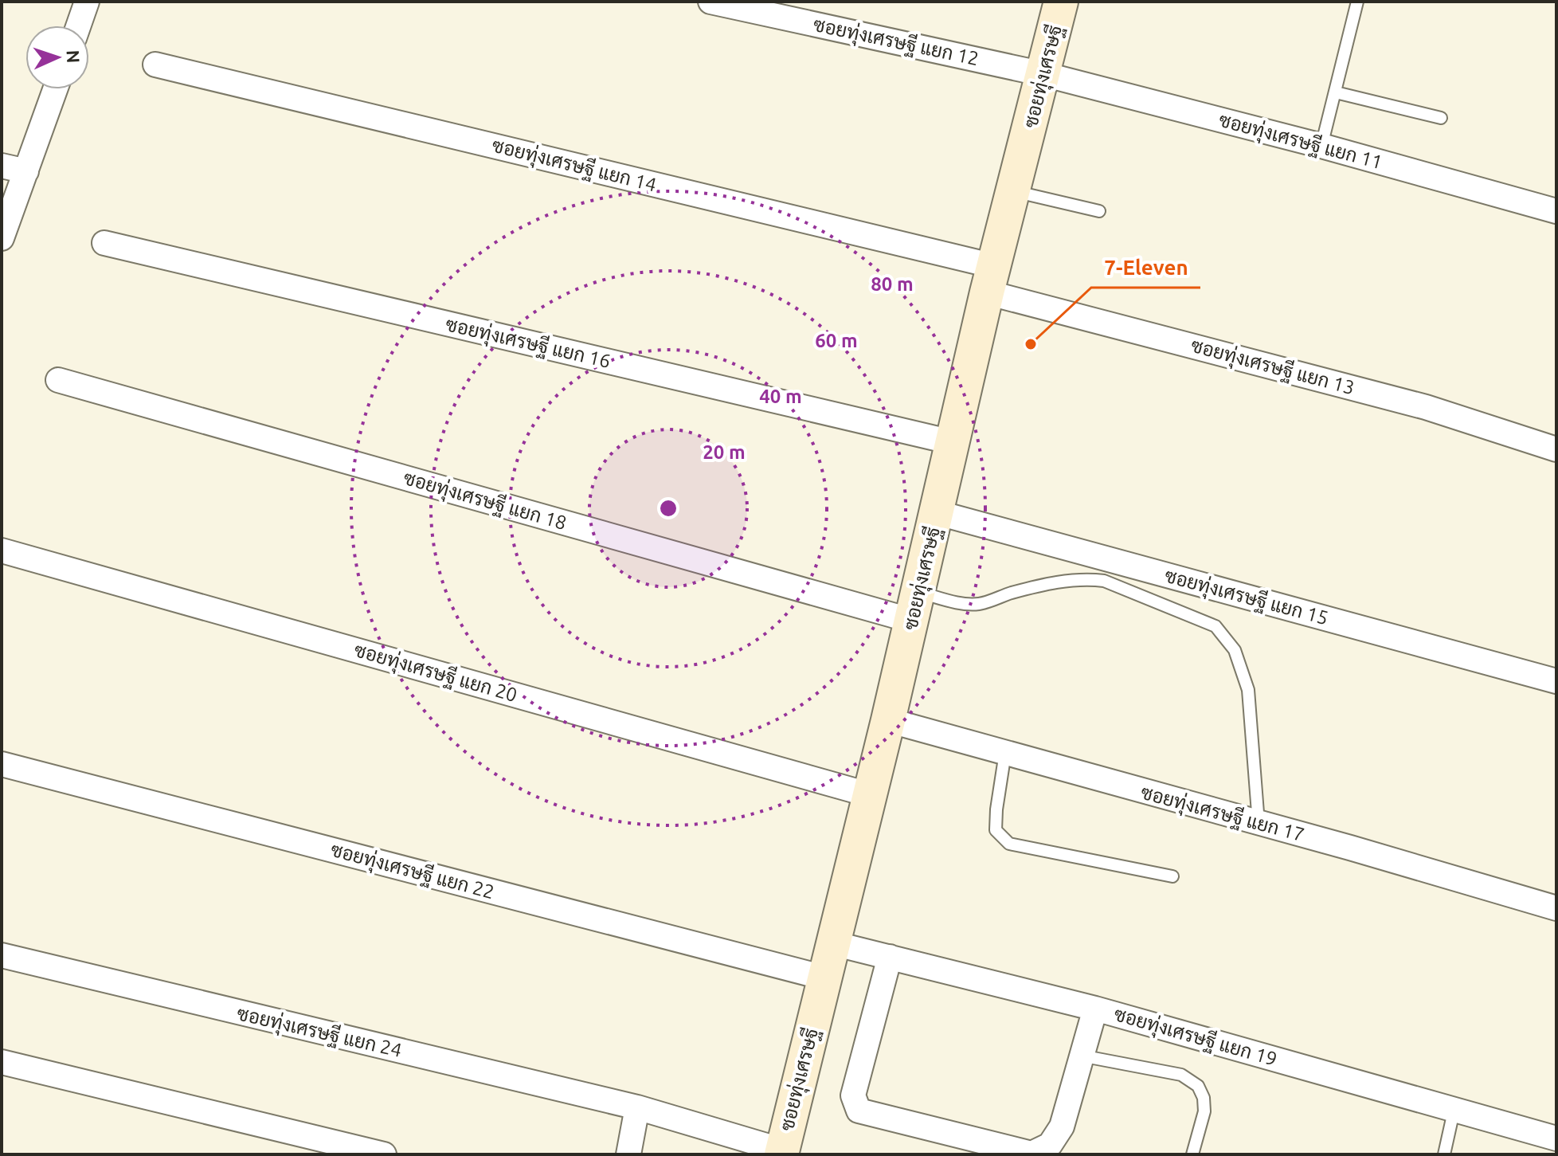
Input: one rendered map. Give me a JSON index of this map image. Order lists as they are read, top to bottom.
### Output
{
  "streets": {
    "main road": ["ซอยทุ่งเศรษฐี"],
    "street": [
      "ซอยทุ่งเศรษฐี แยก 12",
      "ซอยทุ่งเศรษฐี แยก 11",
      "ซอยทุ่งเศรษฐี แยก 14",
      "ซอยทุ่งเศรษฐี แยก 16",
      "ซอยทุ่งเศรษฐี แยก 13",
      "ซอยทุ่งเศรษฐี แยก 18",
      "ซอยทุ่งเศรษฐี แยก 15",
      "ซอยทุ่งเศรษฐี แยก 20",
      "ซอยทุ่งเศรษฐี แยก 17",
      "ซอยทุ่งเศรษฐี แยก 22",
      "ซอยทุ่งเศรษฐี แยก 24",
      "ซอยทุ่งเศรษฐี แยก 19"
    ]
  },
  "crossings": [
    ["ซอยทุ่งเศรษฐี แยก 12", "ซอยทุ่งเศรษฐี"],
    ["ซอยทุ่งเศรษฐี แยก 12", "ซอยทุ่งเศรษฐี แยก 11"],
    ["ซอยทุ่งเศรษฐี", "ซอยทุ่งเศรษฐี แยก 11"],
    ["ซอยทุ่งเศรษฐี", "ซอยทุ่งเศรษฐี แยก 14"],
    ["ซอยทุ่งเศรษฐี", "ซอยทุ่งเศรษฐี แยก 16"],
    ["ซอยทุ่งเศรษฐี", "ซอยทุ่งเศรษฐี แยก 13"],
    ["ซอยทุ่งเศรษฐี", "ซอยทุ่งเศรษฐี แยก 18"],
    ["ซอยทุ่งเศรษฐี", "ซอยทุ่งเศรษฐี แยก 15"],
    ["ซอยทุ่งเศรษฐี", "ซอยทุ่งเศรษฐี แยก 20"],
    ["ซอยทุ่งเศรษฐี", "ซอยทุ่งเศรษฐี แยก 17"],
    ["ซอยทุ่งเศรษฐี", "ซอยทุ่งเศรษฐี แยก 22"],
    ["ซอยทุ่งเศรษฐี", "ซอยทุ่งเศรษฐี แยก 24"],
    ["ซอยทุ่งเศรษฐี", "ซอยทุ่งเศรษฐี แยก 19"],
    ["ซอยทุ่งเศรษฐี แยก 14", "ซอยทุ่งเศรษฐี แยก 13"]
  ],
  "places": ["7-Eleven"],
  "north": "right",
  "rings": [
    "80 m",
    "60 m",
    "40 m",
    "20 m"
  ]
}
